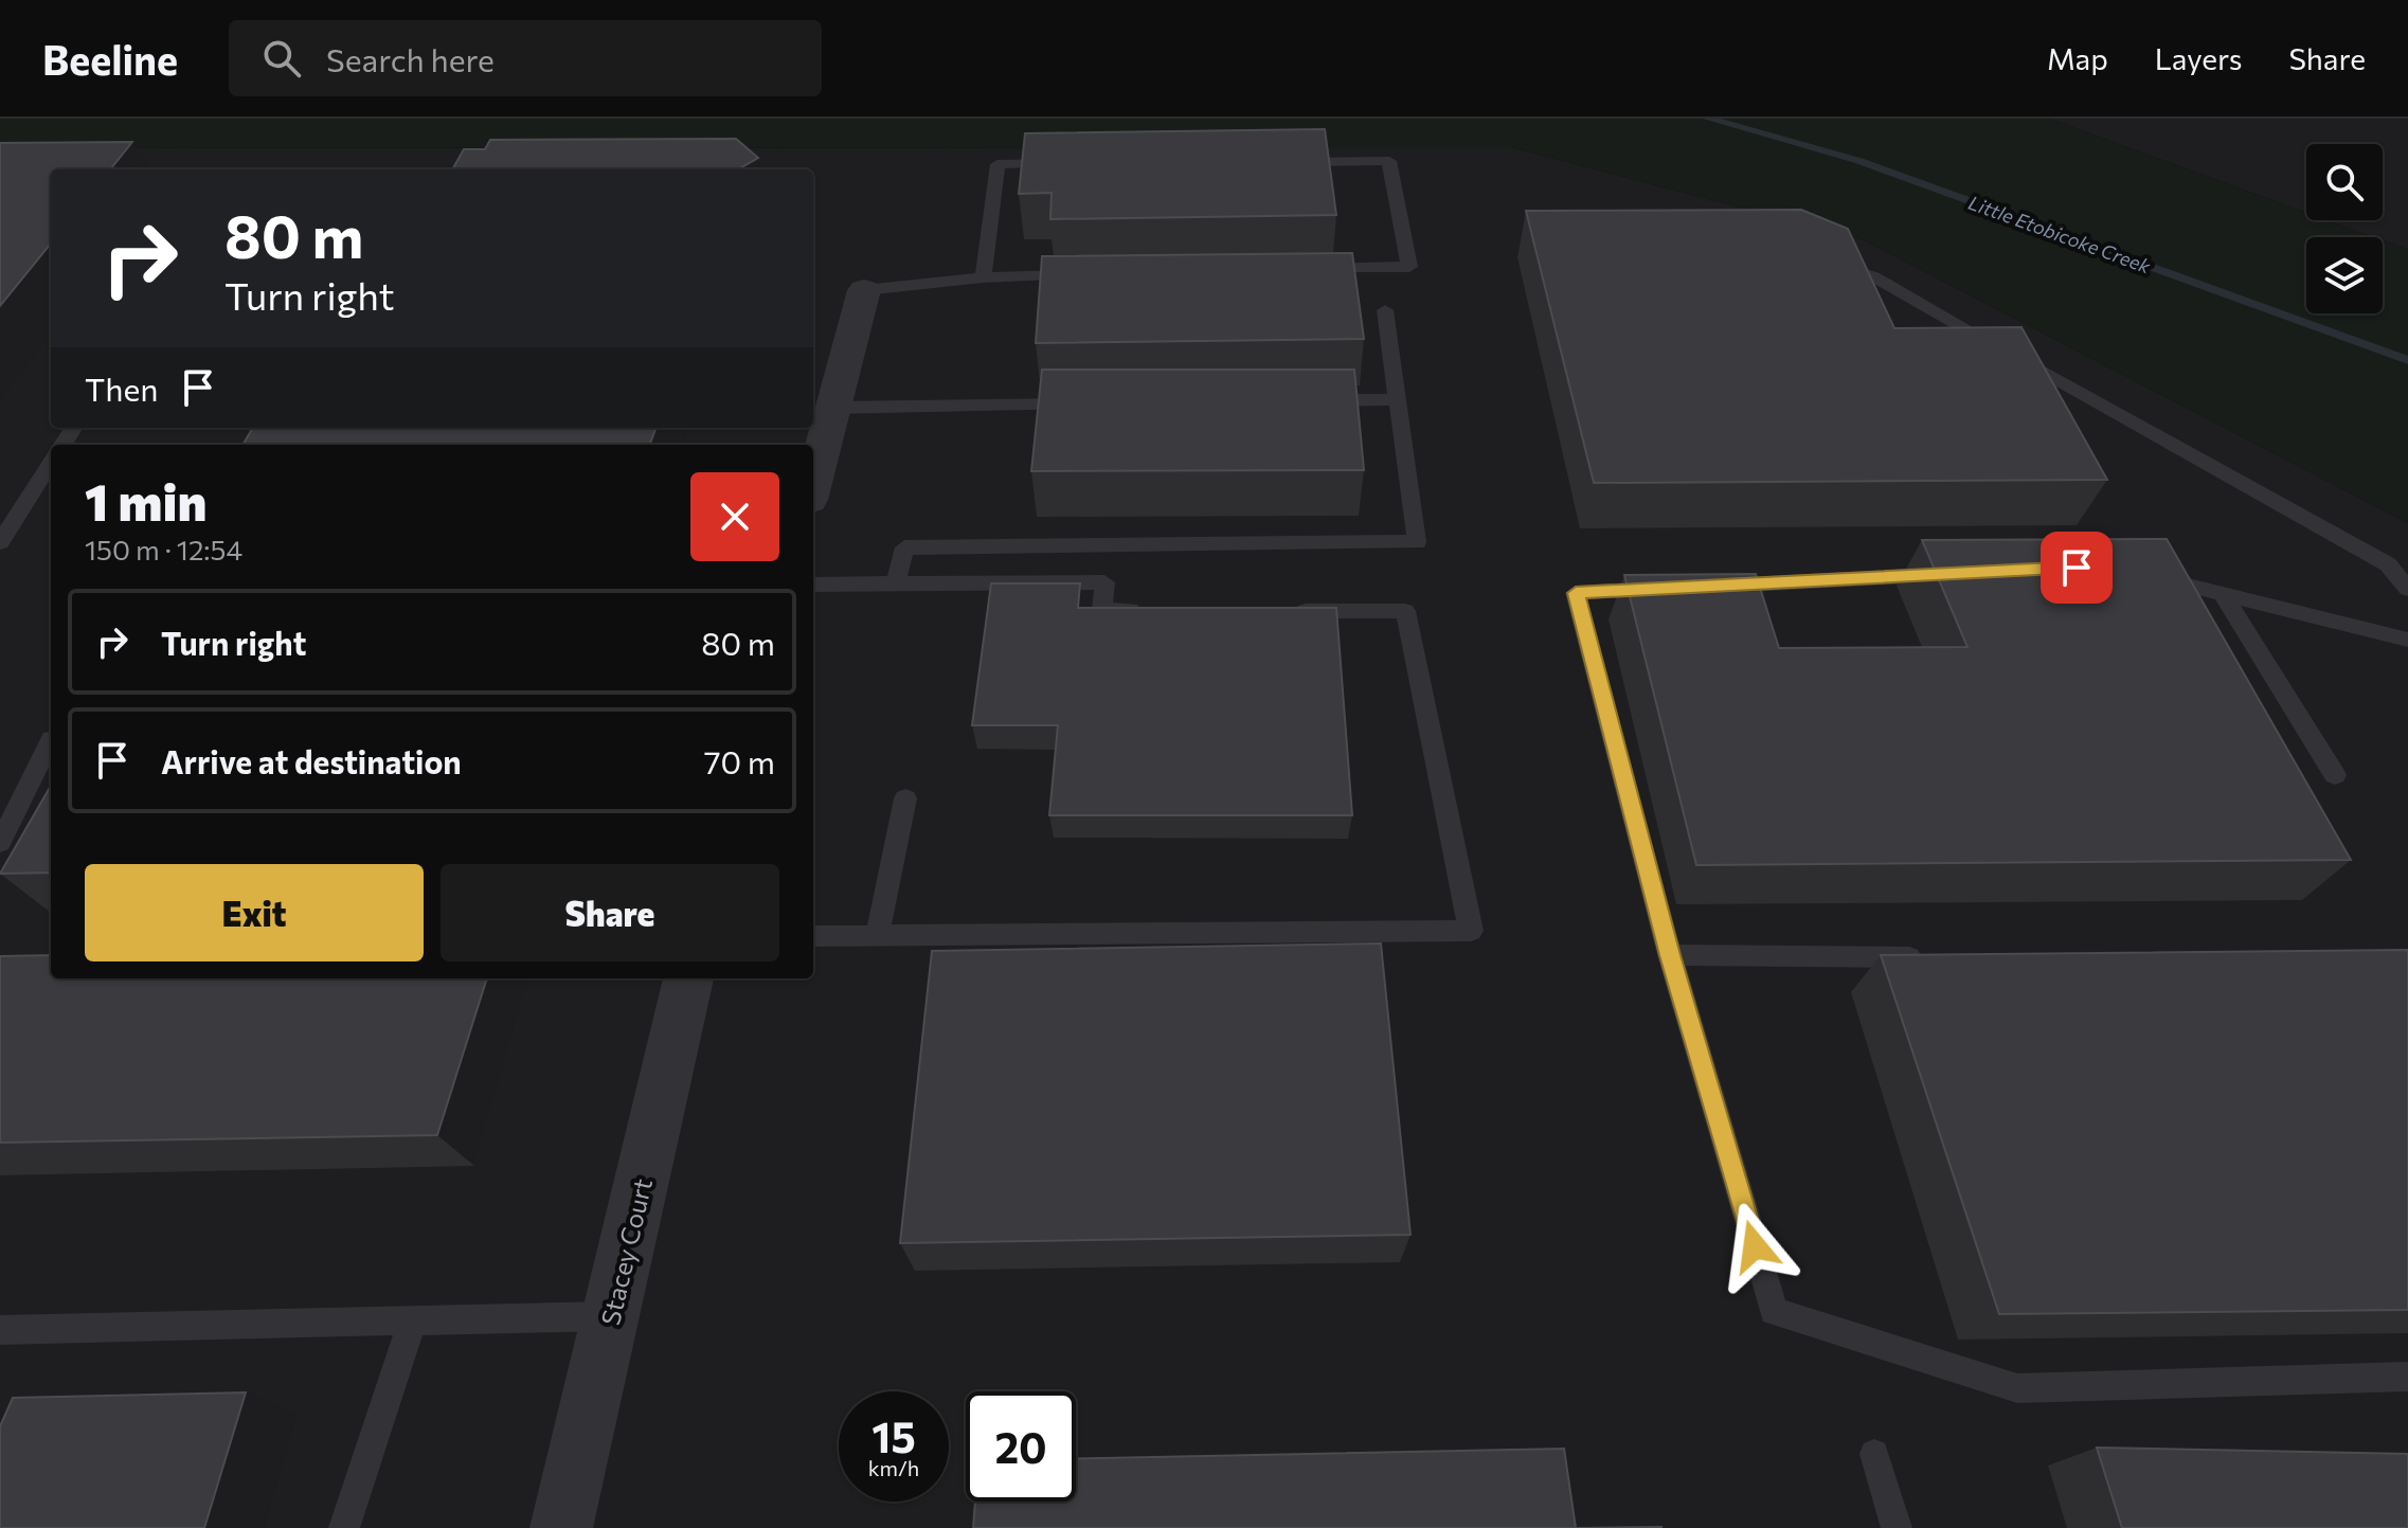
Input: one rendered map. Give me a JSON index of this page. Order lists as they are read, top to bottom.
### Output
{
  "streets": {
    "street": ["Stacey Court"]
  },
  "water": ["Little Etobicoke Creek"],
  "page": {
    "header": "Beeline",
    "search": "Search here",
    "nav": ["Map", "Layers", "Share"],
    "turn": ["80 m", "Turn right"],
    "then": "Then",
    "heading": ["1 min", "150 m · 12:54"],
    "list": [
      {
        "name": "Turn right",
        "value": "80 m"
      },
      {
        "name": "Arrive at destination",
        "value": "70 m"
      }
    ],
    "buttons": ["Exit", "Share"],
    "speed": "15 km/h",
    "limit": "20"
  }
}
